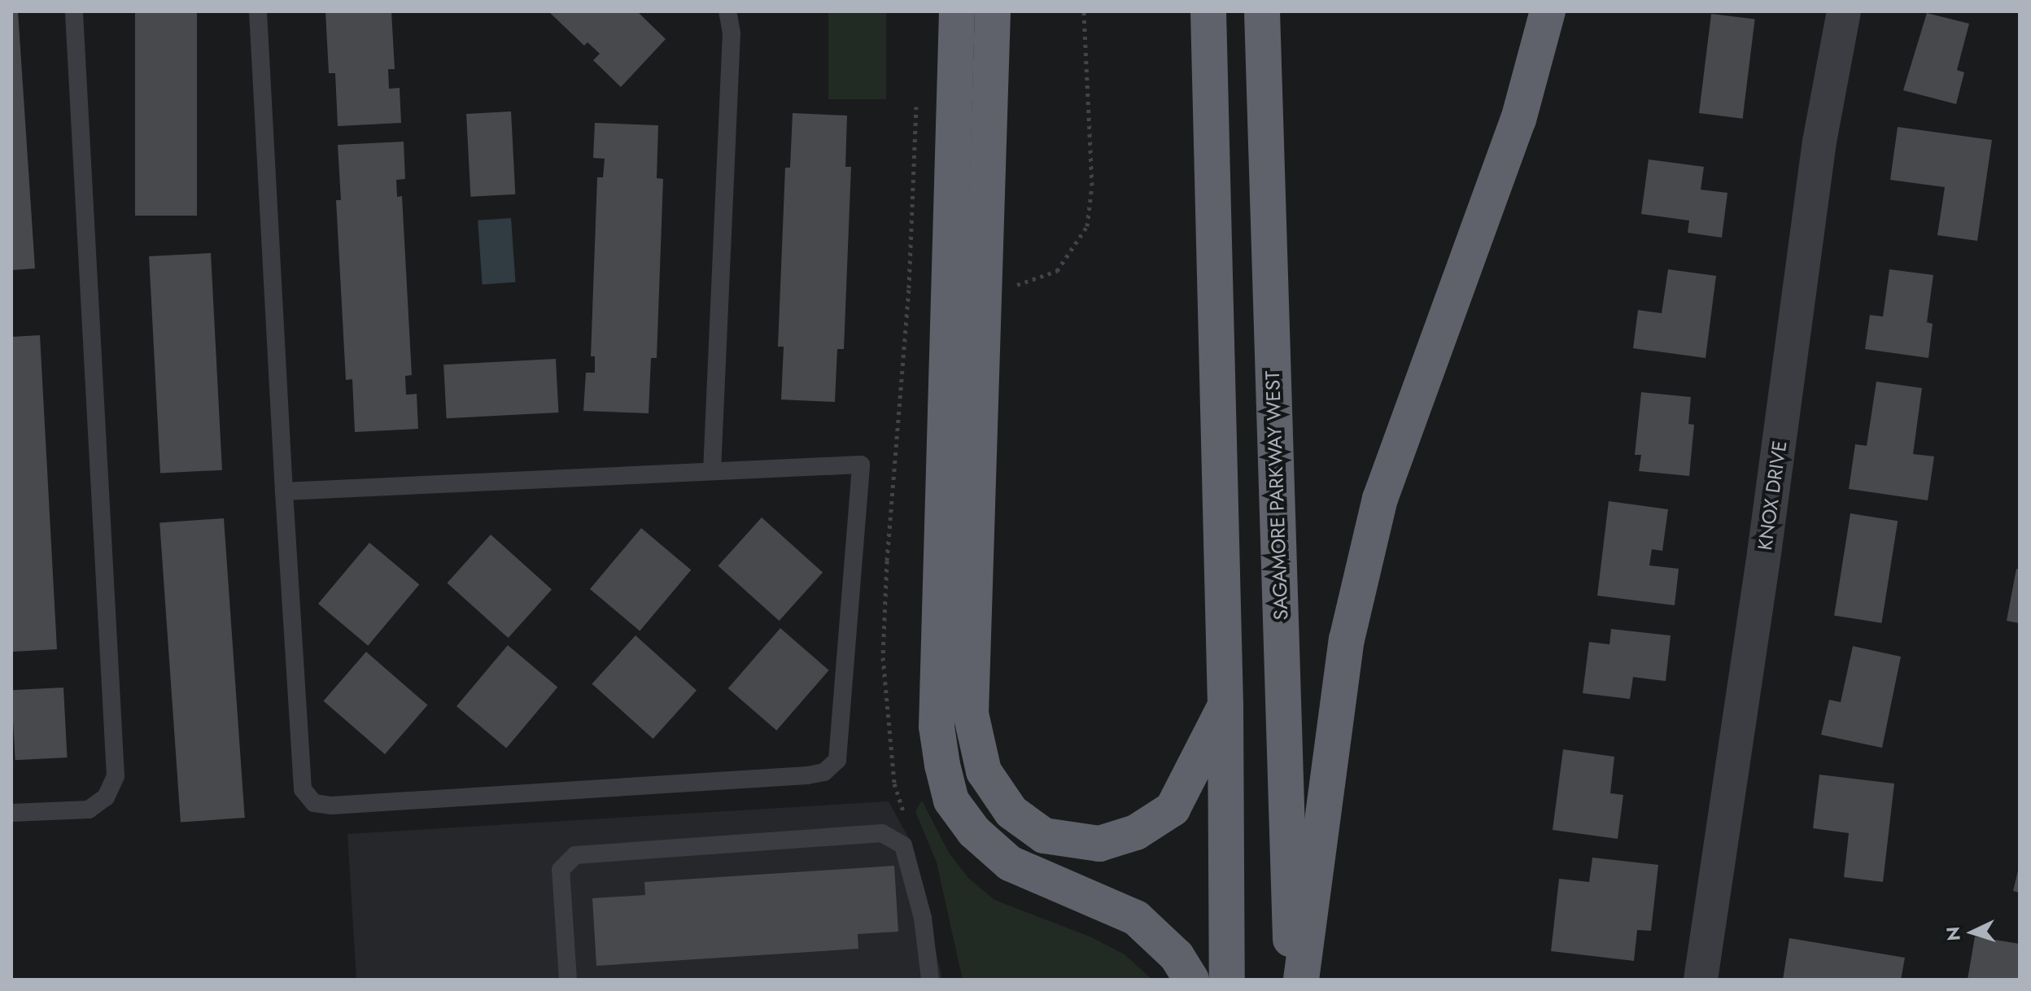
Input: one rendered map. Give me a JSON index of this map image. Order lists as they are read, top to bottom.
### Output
{
  "streets": {
    "highway": ["SAGAMORE PARKWAY WEST"],
    "street": ["KNOX DRIVE"]
  },
  "north": "left"
}
